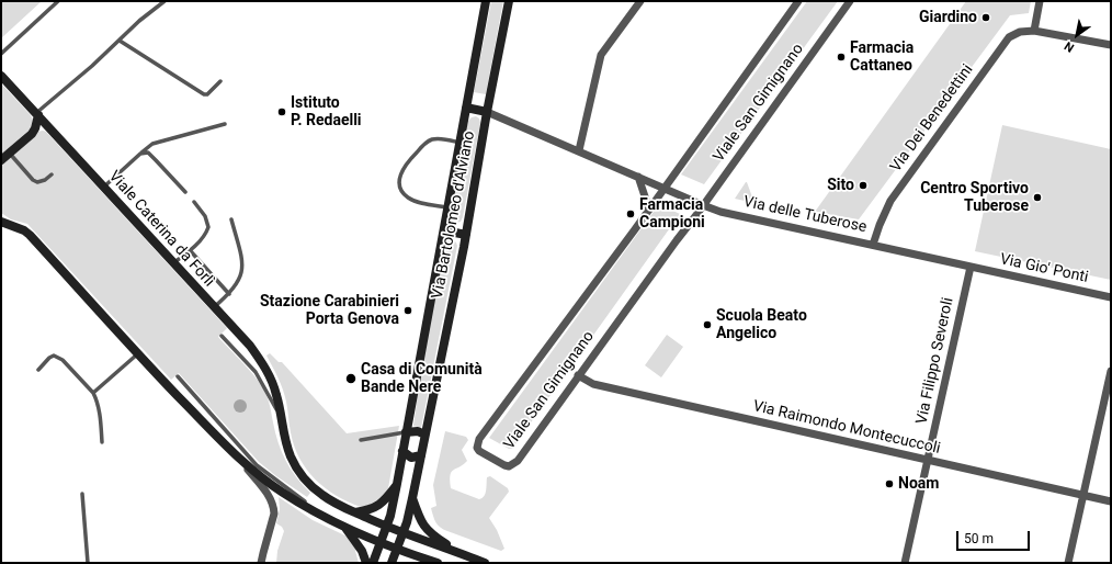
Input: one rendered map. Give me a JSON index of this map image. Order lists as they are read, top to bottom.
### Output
{
  "streets": {
    "main road": ["Via Bartolomeo d'Alviano", "Viale Caterina da Forlì"],
    "street": [
      "Viale San Gimignano",
      "Via Dei Benedettini",
      "Via delle Tuberose",
      "Via Gio' Ponti",
      "Via Filippo Severoli",
      "Via Raimondo Montecuccoli"
    ]
  },
  "crossings": [
    ["Viale San Gimignano", "Via delle Tuberose"],
    ["Viale San Gimignano", "Via Raimondo Montecuccoli"],
    ["Via Dei Benedettini", "Via delle Tuberose"],
    ["Via Bartolomeo d'Alviano", "Via delle Tuberose"],
    ["Via delle Tuberose", "Via Gio' Ponti"],
    ["Via delle Tuberose", "Via Filippo Severoli"],
    ["Via Gio' Ponti", "Via Filippo Severoli"],
    ["Via Filippo Severoli", "Via Raimondo Montecuccoli"]
  ],
  "places": [
    "Giardino",
    "Farmacia Cattaneo",
    "Istituto P. Redaelli",
    "Sito",
    "Centro Sportivo Tuberose",
    "Farmacia Campioni",
    "Stazione Carabinieri Porta Genova",
    "Scuola Beato Angelico",
    "Casa di Comunità Bande Nere",
    "Noam"
  ],
  "scale_bar": "50 m",
  "north": "bottom left"
}
